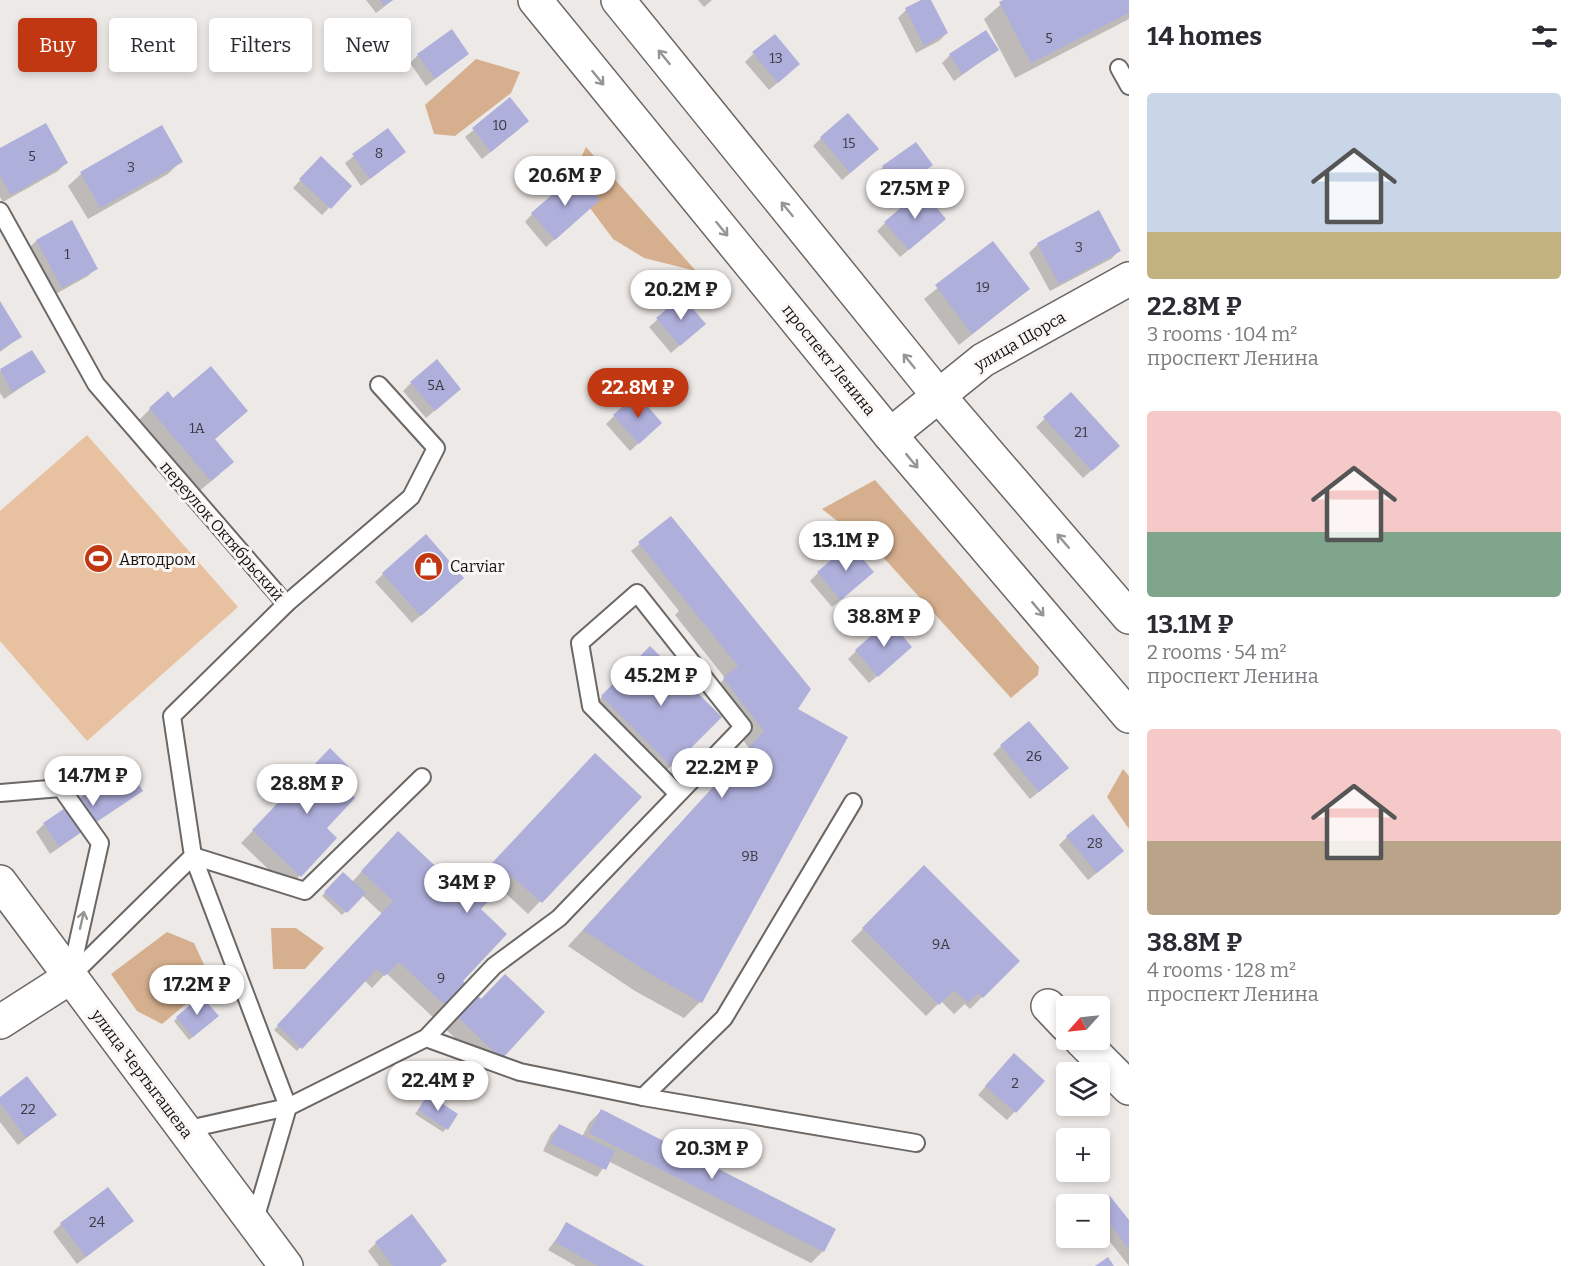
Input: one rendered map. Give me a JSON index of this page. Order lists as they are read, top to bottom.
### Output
{
  "streets": {
    "street": ["улица Щорса", "проспект Ленина", "улица Чертыгашева"],
    "lane": ["переулок Октябрьский"]
  },
  "crossings": [
    ["улица Щорса", "проспект Ленина"]
  ],
  "places": {
    "sports": ["Автодром"],
    "shop": ["Carviar"]
  },
  "house_numbers": [
    "5",
    "13",
    "10",
    "15",
    "8",
    "5",
    "3",
    "3",
    "1",
    "19",
    "5А",
    "1А",
    "21",
    "26",
    "28",
    "9В",
    "9А",
    "9",
    "2",
    "22",
    "24"
  ],
  "north": "bottom left",
  "page": {
    "heading": "14 homes",
    "chip": [
      "Buy",
      "Rent",
      "Filters",
      "New"
    ],
    "list": [
      {
        "name": "22.8M ₽",
        "note": "3 rooms · 104 m² · проспект Ленина"
      },
      {
        "name": "13.1M ₽",
        "note": "2 rooms · 54 m² · проспект Ленина"
      },
      {
        "name": "38.8M ₽",
        "note": "4 rooms · 128 m² · проспект Ленина"
      }
    ],
    "price": [
      "20.6M ₽",
      "27.5M ₽",
      "20.2M ₽",
      "22.8M ₽",
      "13.1M ₽",
      "38.8M ₽",
      "45.2M ₽",
      "22.2M ₽",
      "14.7M ₽",
      "28.8M ₽",
      "34M ₽",
      "17.2M ₽",
      "22.4M ₽",
      "20.3M ₽"
    ],
    "map_buttons": ["+", "−"]
  }
}
